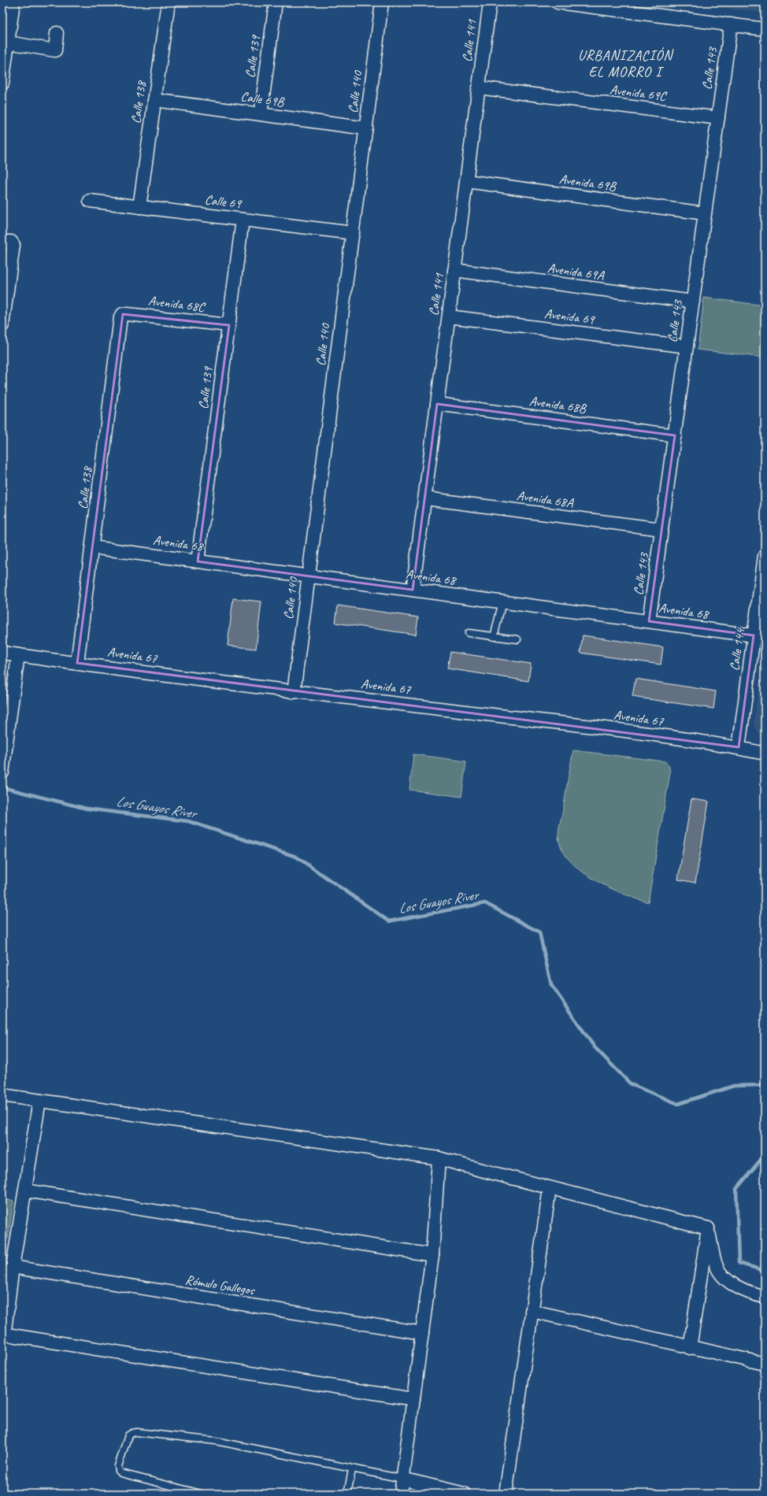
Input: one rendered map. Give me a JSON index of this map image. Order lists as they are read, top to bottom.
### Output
{
  "streets": {
    "street": [
      "Calle 141",
      "Calle 139",
      "Calle 143",
      "Calle 140",
      "Avenida 69C",
      "Calle 69B",
      "Calle 138",
      "Avenida 69B",
      "Calle 69",
      "Avenida 69A",
      "Avenida 68C",
      "Avenida 69",
      "Avenida 68B",
      "Avenida 68A",
      "Avenida 68",
      "Calle 144",
      "Avenida 67",
      "Rómulo Gallegos"
    ]
  },
  "crossings": [
    ["Calle 141", "Avenida 69C"],
    ["Calle 141", "Avenida 69B"],
    ["Calle 141", "Avenida 69A"],
    ["Calle 141", "Avenida 69"],
    ["Calle 141", "Avenida 68B"],
    ["Calle 141", "Avenida 68A"],
    ["Calle 141", "Avenida 68"],
    ["Calle 139", "Calle 69B"],
    ["Calle 139", "Calle 69"],
    ["Calle 139", "Avenida 68C"],
    ["Calle 139", "Avenida 68"],
    ["Calle 143", "Avenida 69C"],
    ["Calle 143", "Avenida 69B"],
    ["Calle 143", "Avenida 69A"],
    ["Calle 143", "Avenida 69"],
    ["Calle 143", "Avenida 68B"],
    ["Calle 143", "Avenida 68A"],
    ["Calle 143", "Avenida 68"],
    ["Calle 140", "Calle 69B"],
    ["Calle 140", "Calle 69"],
    ["Calle 140", "Avenida 68"],
    ["Calle 140", "Avenida 67"],
    ["Calle 69B", "Calle 138"],
    ["Calle 138", "Calle 69"],
    ["Calle 138", "Avenida 68C"],
    ["Calle 138", "Avenida 68"],
    ["Calle 138", "Avenida 67"],
    ["Avenida 68", "Calle 144"],
    ["Calle 144", "Avenida 67"]
  ],
  "districts": ["URBANIZACIÓN EL MORRO I"],
  "water": ["Los Guayos River"]
}
